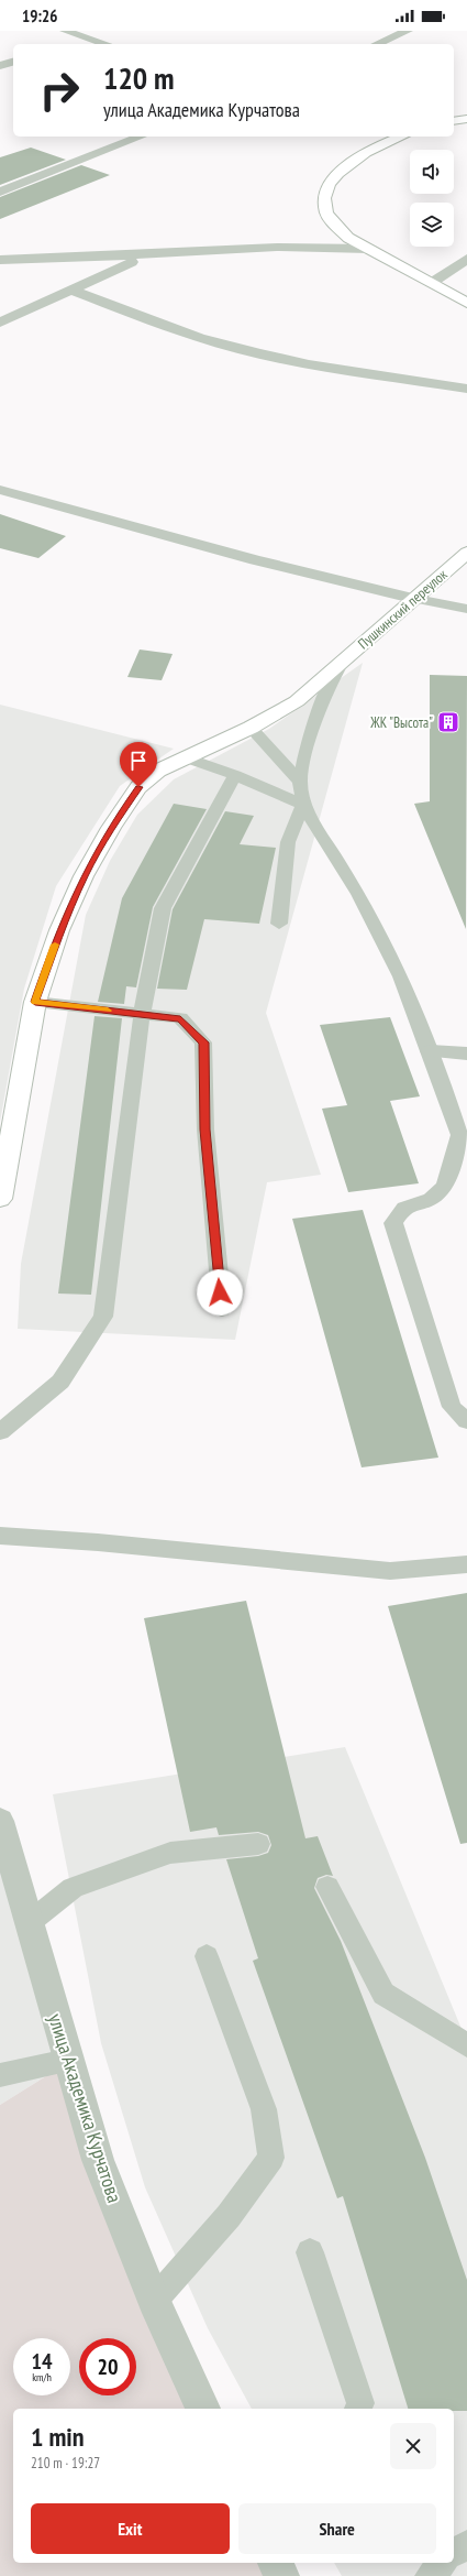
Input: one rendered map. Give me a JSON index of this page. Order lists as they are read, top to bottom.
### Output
{
  "streets": {
    "main road": ["Пушкинский переулок"],
    "street": ["улица Академика Курчатова"]
  },
  "places": {
    "building": ["ЖК \"Высота\""]
  },
  "page": {
    "status": "19:26",
    "turn": ["120 m", "улица Академика Курчатова"],
    "speed": "14 km/h",
    "limit": "20",
    "heading": ["1 min", "210 m · 19:27"],
    "buttons": ["Exit", "Share"]
  }
}
